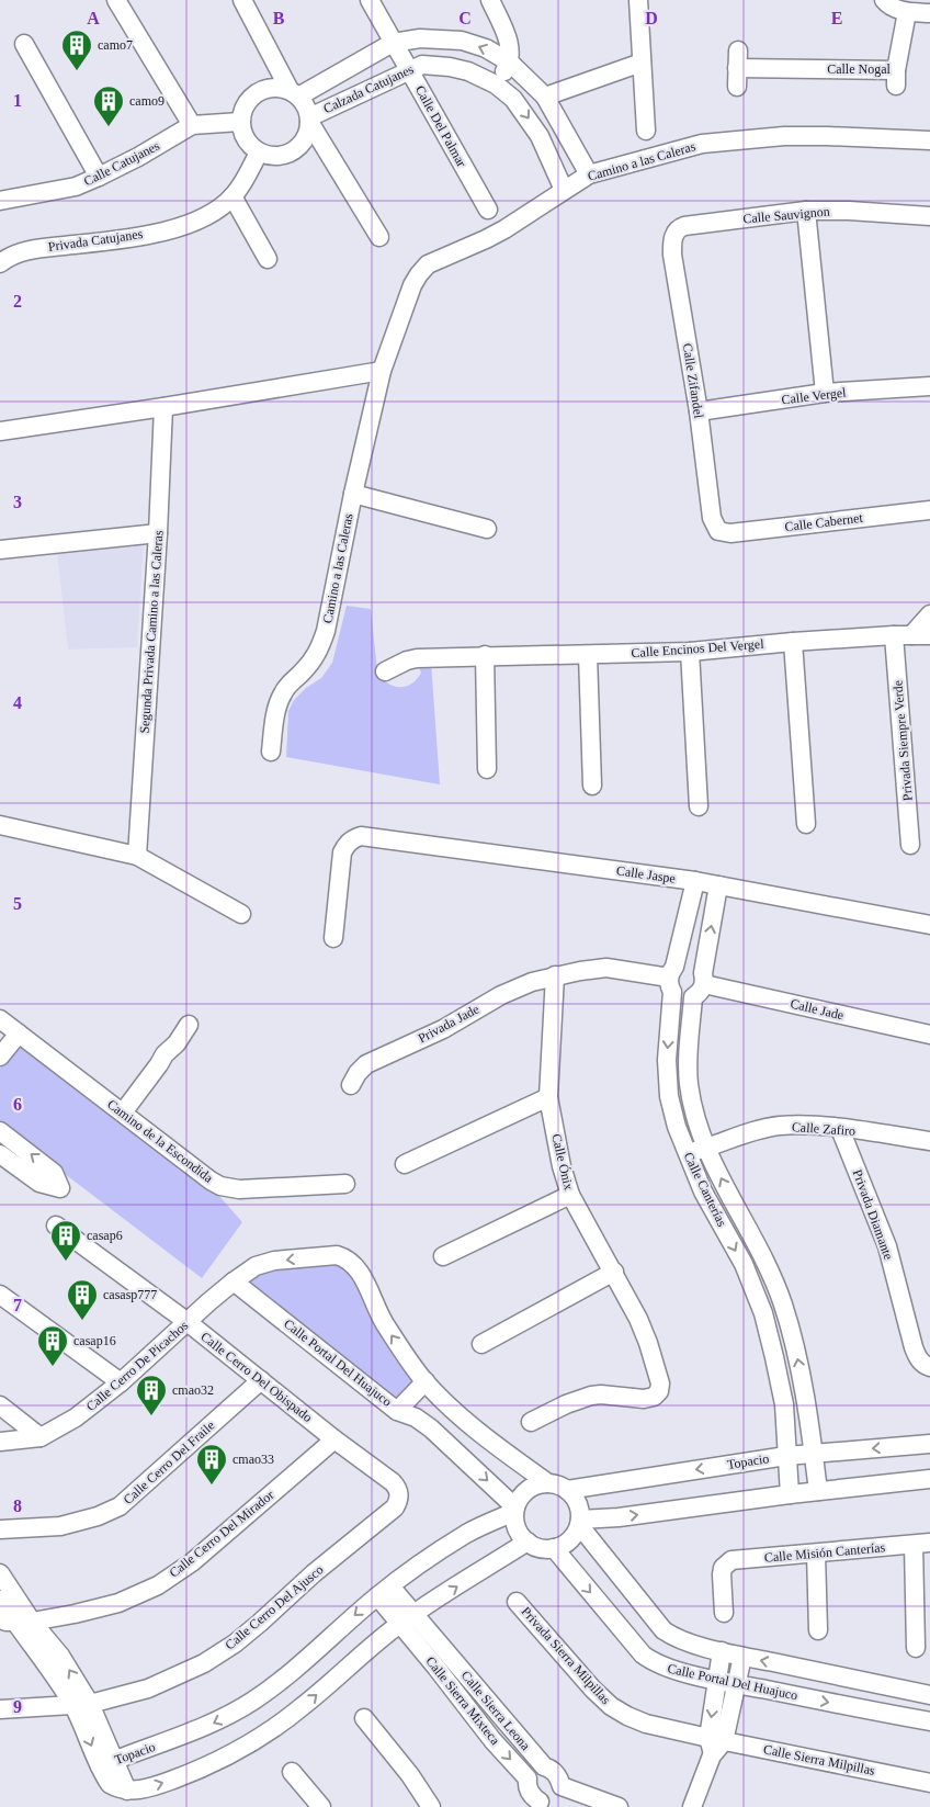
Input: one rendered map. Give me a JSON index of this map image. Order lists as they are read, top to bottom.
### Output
{
  "streets": {
    "street": [
      "Calle Nogal",
      "Calzada Catujanes",
      "Calle Del Palmar",
      "Camino a las Caleras",
      "Calle Catujanes",
      "Calle Sauvignon",
      "Privada Catujanes",
      "Calle Zifandel",
      "Calle Vergel",
      "Calle Cabernet",
      "Segunda Privada Camino a las Caleras",
      "Calle Encinos Del Vergel",
      "Privada Siempre Verde",
      "Calle Jaspe",
      "Calle Jade",
      "Privada Jade",
      "Calle Zafiro",
      "Camino de la Escondida",
      "Calle Ónix",
      "Calle Canterías",
      "Privada Diamante",
      "Calle Portal Del Huajuco",
      "Calle Cerro De Picachos",
      "Calle Cerro Del Obispado",
      "Topacio",
      "Calle Cerro Del Fraile",
      "Calle Cerro Del Mirador",
      "Calle Misión Canterías",
      "Calle Cerro Del Ajusco",
      "Privada Sierra Milpillas",
      "Calle Sierra Mixteca",
      "Calle Sierra Leona",
      "Calle Sierra Milpillas"
    ]
  },
  "crossings": [
    ["Calzada Catujanes", "Calle Del Palmar"],
    ["Calzada Catujanes", "Camino a las Caleras"],
    ["Calzada Catujanes", "Calle Catujanes"],
    ["Calzada Catujanes", "Privada Catujanes"],
    ["Calle Catujanes", "Privada Catujanes"],
    ["Calle Sauvignon", "Calle Zifandel"],
    ["Calle Zifandel", "Calle Vergel"],
    ["Calle Zifandel", "Calle Cabernet"],
    ["Calle Encinos Del Vergel", "Privada Siempre Verde"],
    ["Calle Jaspe", "Calle Canterías"],
    ["Calle Jade", "Privada Jade"],
    ["Calle Jade", "Calle Ónix"],
    ["Calle Jade", "Calle Canterías"],
    ["Privada Jade", "Calle Ónix"],
    ["Calle Zafiro", "Calle Canterías"],
    ["Calle Zafiro", "Privada Diamante"],
    ["Calle Canterías", "Topacio"],
    ["Calle Portal Del Huajuco", "Calle Cerro De Picachos"],
    ["Calle Portal Del Huajuco", "Topacio"],
    ["Calle Cerro De Picachos", "Calle Cerro Del Obispado"],
    ["Calle Cerro Del Obispado", "Calle Cerro Del Fraile"],
    ["Calle Cerro Del Obispado", "Calle Cerro Del Mirador"],
    ["Calle Cerro Del Obispado", "Calle Cerro Del Ajusco"],
    ["Topacio", "Calle Sierra Mixteca"],
    ["Topacio", "Calle Sierra Leona"],
    ["Privada Sierra Milpillas", "Calle Sierra Milpillas"],
    ["Calle Sierra Mixteca", "Calle Sierra Leona"]
  ],
  "one_way": ["Calle Cerro De Picachos"],
  "places": {
    "building": [
      "camo7",
      "camo9",
      "casap6",
      "casasp777",
      "casap16",
      "cmao32",
      "cmao33"
    ]
  },
  "grid": {
    "columns": [
      "A",
      "B",
      "C",
      "D",
      "E"
    ],
    "rows": [
      "1",
      "2",
      "3",
      "4",
      "5",
      "6",
      "7",
      "8",
      "9"
    ]
  }
}
